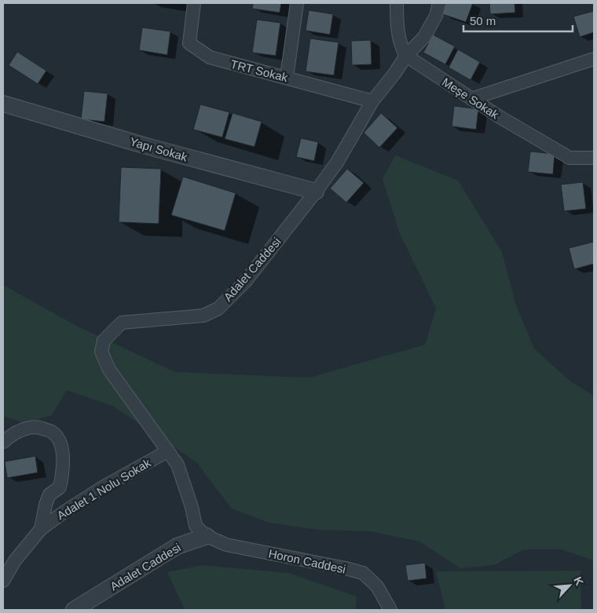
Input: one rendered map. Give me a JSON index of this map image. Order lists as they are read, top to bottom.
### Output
{
  "streets": {
    "street": [
      "TRT Sokak",
      "Meşe Sokak",
      "Yapı Sokak",
      "Adalet Caddesi",
      "Adalet 1 Nolu Sokak",
      "Horon Caddesi"
    ]
  },
  "crossings": [
    ["TRT Sokak", "Adalet Caddesi"],
    ["Meşe Sokak", "Adalet Caddesi"],
    ["Yapı Sokak", "Adalet Caddesi"],
    ["Adalet Caddesi", "Adalet 1 Nolu Sokak"],
    ["Adalet Caddesi", "Horon Caddesi"]
  ],
  "scale_bar": "50 m",
  "north": "top right"
}
